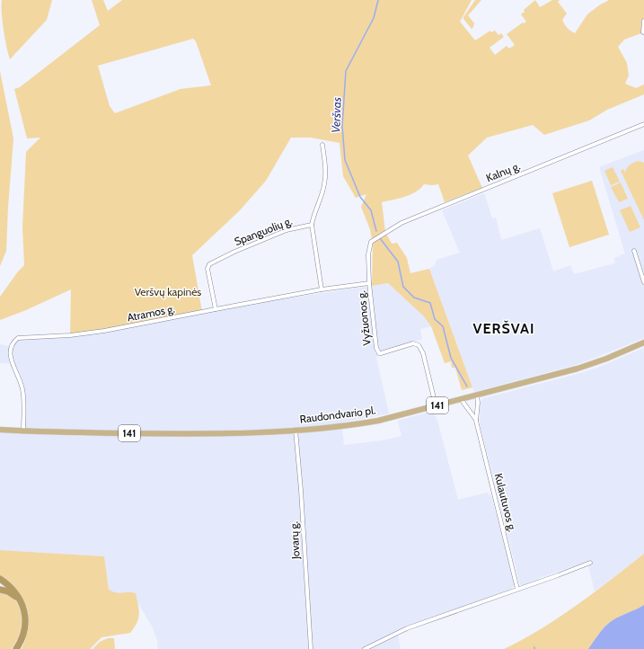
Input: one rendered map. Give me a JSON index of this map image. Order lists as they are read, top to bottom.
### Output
{
  "streets": {
    "main road": ["141", "Raudondvario pl."],
    "street": [
      "Kalnų g.",
      "Spanguolių g.",
      "Atramos g.",
      "Vyžuonos g.",
      "Kulautuvos g.",
      "Jovarų g."
    ]
  },
  "crossings": [
    ["Kalnų g.", "Atramos g."],
    ["Kalnų g.", "Vyžuonos g."],
    ["Spanguolių g.", "Atramos g."],
    ["Atramos g.", "Vyžuonos g."],
    ["Atramos g.", "Raudondvario pl."],
    ["Vyžuonos g.", "Raudondvario pl."],
    ["Raudondvario pl.", "Kulautuvos g."],
    ["Raudondvario pl.", "Jovarų g."]
  ],
  "districts": ["VERŠVAI"],
  "water": ["Veršvas"],
  "parks": ["Veršvų kapinės"]
}
